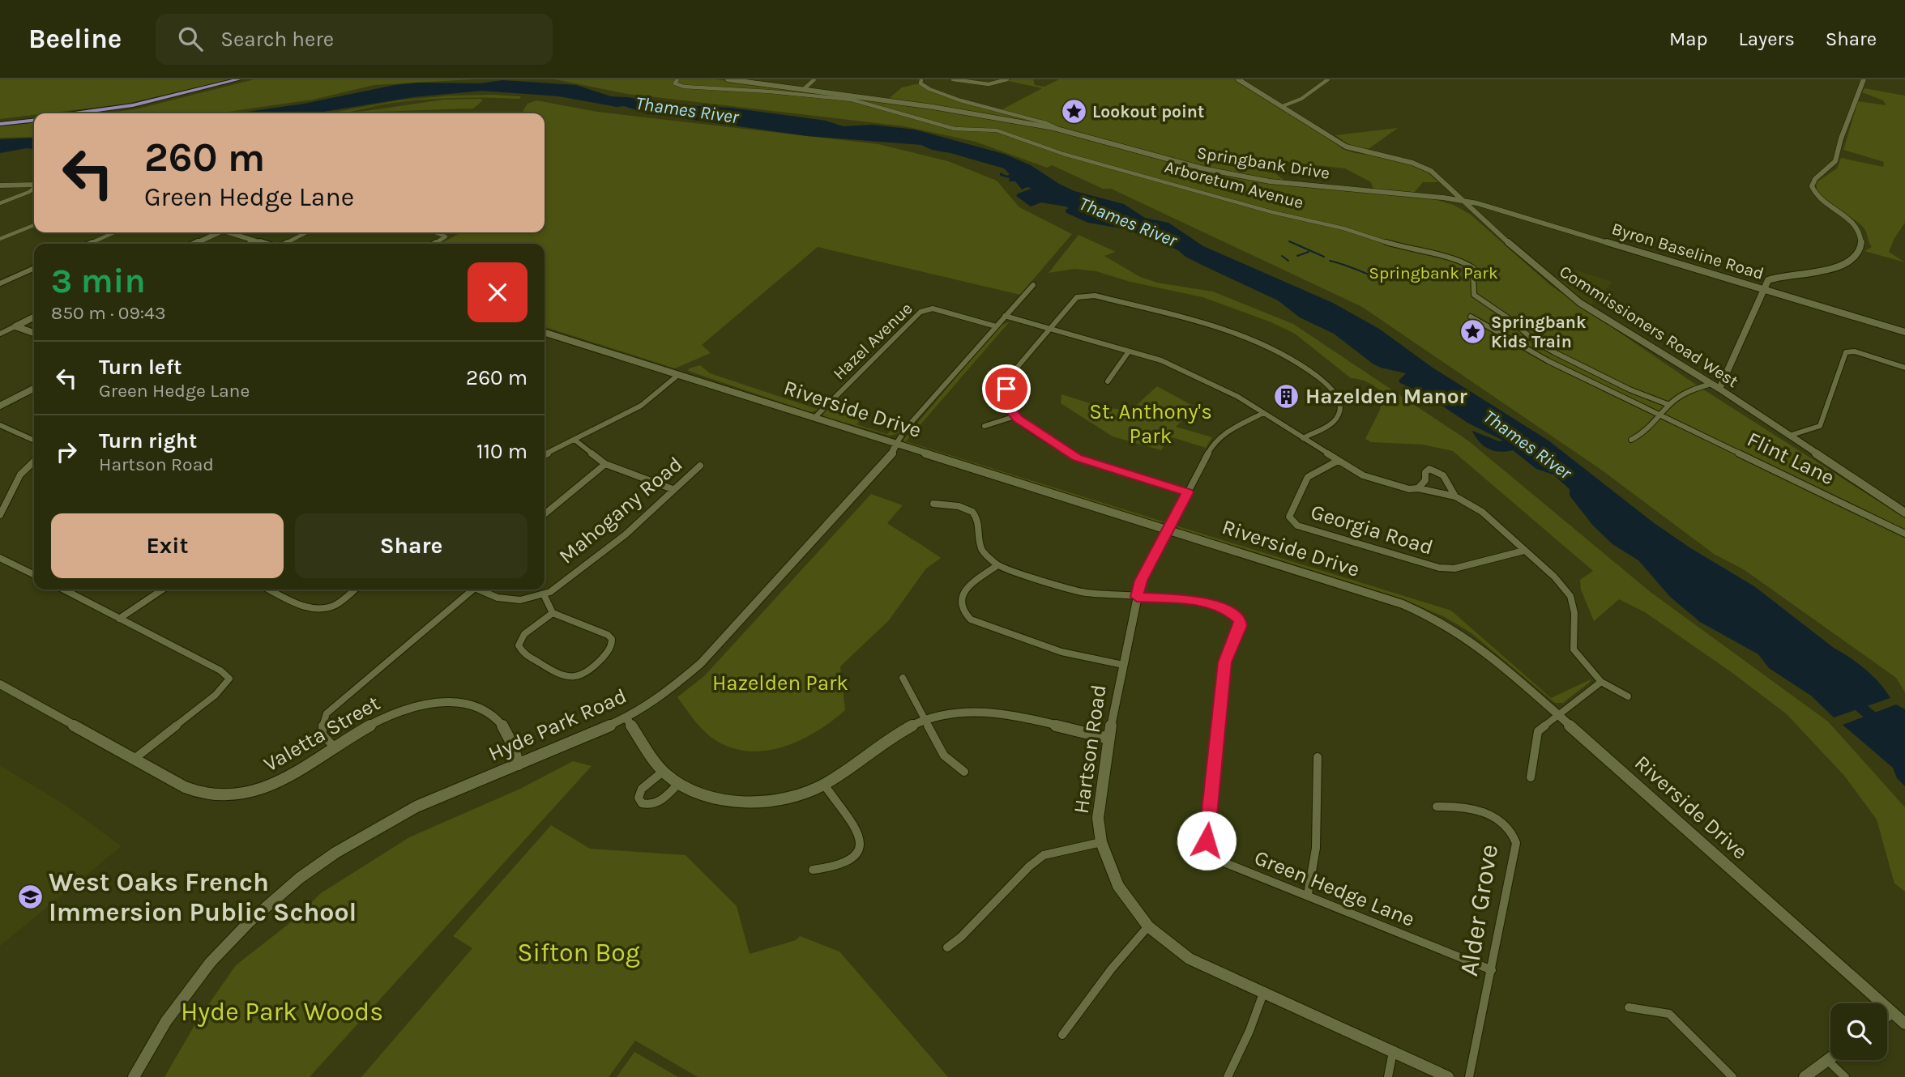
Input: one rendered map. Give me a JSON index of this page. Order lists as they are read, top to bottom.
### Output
{
  "streets": {
    "main road": [
      "Springbank Drive",
      "Byron Baseline Road",
      "Commissioners Road West",
      "Riverside Drive",
      "Hyde Park Road",
      "Valetta Street",
      "Hartson Road"
    ],
    "street": [
      "Arboretum Avenue",
      "Hazel Avenue",
      "Flint Lane",
      "Mahogany Road",
      "Georgia Road",
      "Green Hedge Lane",
      "Alder Grove"
    ]
  },
  "crossings": [
    ["Springbank Drive", "Byron Baseline Road"],
    ["Springbank Drive", "Commissioners Road West"],
    ["Byron Baseline Road", "Commissioners Road West"],
    ["Hazel Avenue", "Riverside Drive"],
    ["Hazel Avenue", "Hyde Park Road"],
    ["Riverside Drive", "Hyde Park Road"],
    ["Riverside Drive", "Hartson Road"],
    ["Hyde Park Road", "Valetta Street"],
    ["Hartson Road", "Green Hedge Lane"],
    ["Green Hedge Lane", "Alder Grove"]
  ],
  "water": ["Thames River"],
  "parks": [
    "Springbank Park",
    "St. Anthony's Park",
    "Hazelden Park",
    "Sifton Bog",
    "Hyde Park Woods"
  ],
  "places": {
    "place": ["Lookout point", "Springbank Kids Train"],
    "building": ["Hazelden Manor"],
    "school or university": ["West Oaks French Immersion Public School"]
  },
  "page": {
    "header": "Beeline",
    "search": "Search here",
    "nav": ["Map", "Layers", "Share"],
    "turn": ["260 m", "Green Hedge Lane"],
    "heading": ["3 min", "850 m · 09:43"],
    "list": [
      {
        "name": "Turn left",
        "note": "Green Hedge Lane",
        "value": "260 m"
      },
      {
        "name": "Turn right",
        "note": "Hartson Road",
        "value": "110 m"
      }
    ],
    "buttons": ["Exit", "Share"]
  }
}
